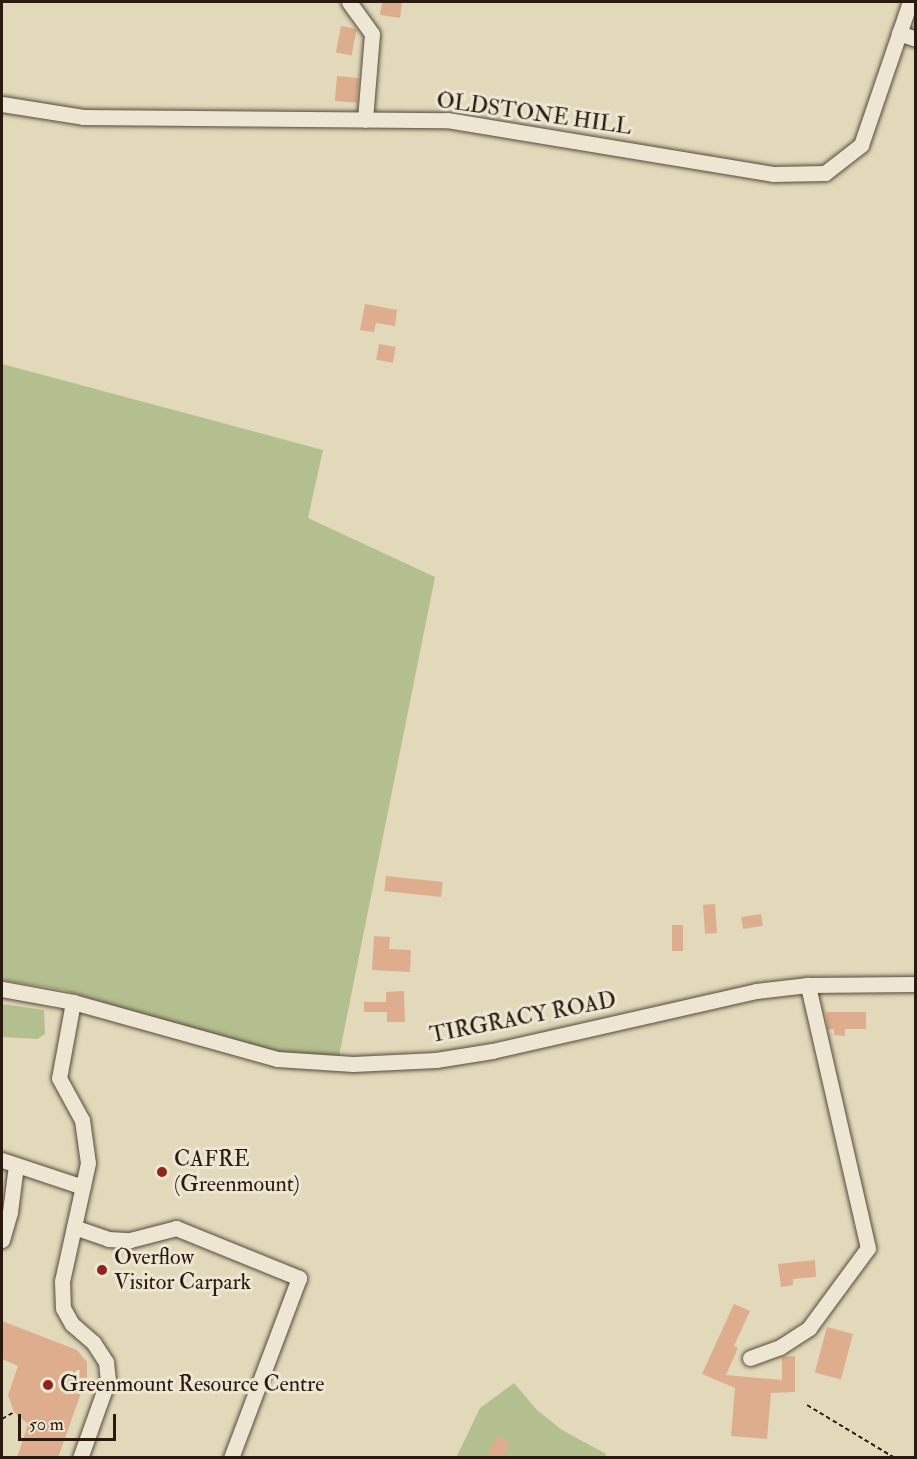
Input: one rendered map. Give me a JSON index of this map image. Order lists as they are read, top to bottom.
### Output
{
  "streets": {
    "street": ["OLDSTONE HILL", "TIRGRACY ROAD"]
  },
  "places": ["CAFRE (Greenmount)", "Overflow Visitor Carpark", "Greenmount Resource Centre"],
  "scale_bar": "50 m"
}
